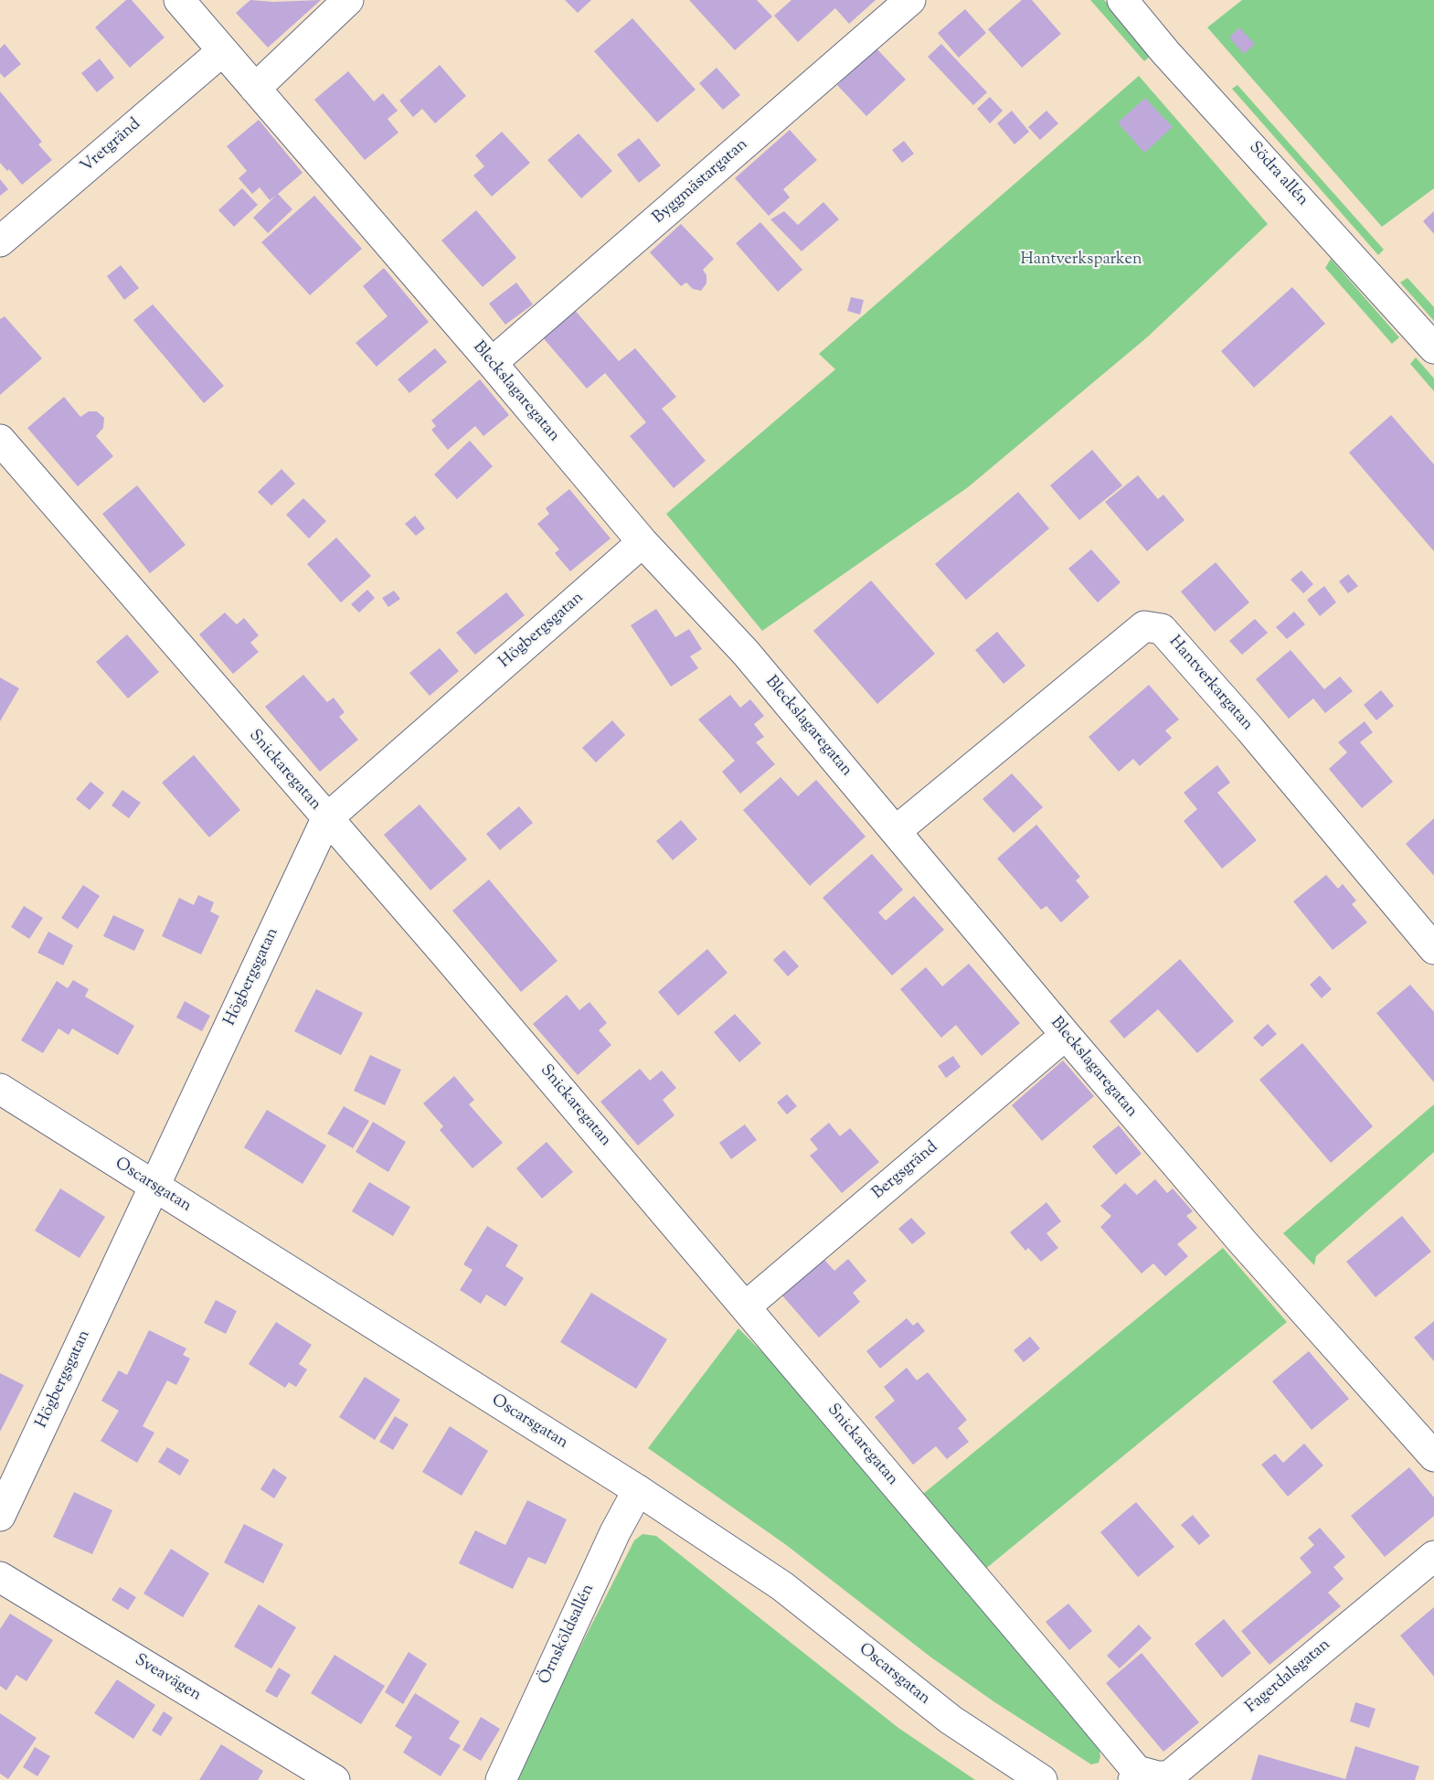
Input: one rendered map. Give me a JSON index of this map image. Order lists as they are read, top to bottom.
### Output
{
  "streets": {
    "street": [
      "Vretgränd",
      "Södra allén",
      "Byggmästargatan",
      "Bleckslagaregatan",
      "Högbergsgatan",
      "Hantverkargatan",
      "Snickaregatan",
      "Bergsgränd",
      "Oscarsgatan",
      "Örnsköldsallén",
      "Fagerdalsgatan",
      "Sveavägen"
    ]
  },
  "crossings": [
    ["Vretgränd", "Bleckslagaregatan"],
    ["Byggmästargatan", "Bleckslagaregatan"],
    ["Bleckslagaregatan", "Högbergsgatan"],
    ["Bleckslagaregatan", "Hantverkargatan"],
    ["Bleckslagaregatan", "Bergsgränd"],
    ["Högbergsgatan", "Snickaregatan"],
    ["Högbergsgatan", "Oscarsgatan"],
    ["Snickaregatan", "Bergsgränd"],
    ["Snickaregatan", "Fagerdalsgatan"],
    ["Oscarsgatan", "Örnsköldsallén"]
  ],
  "parks": ["Hantverksparken"]
}
